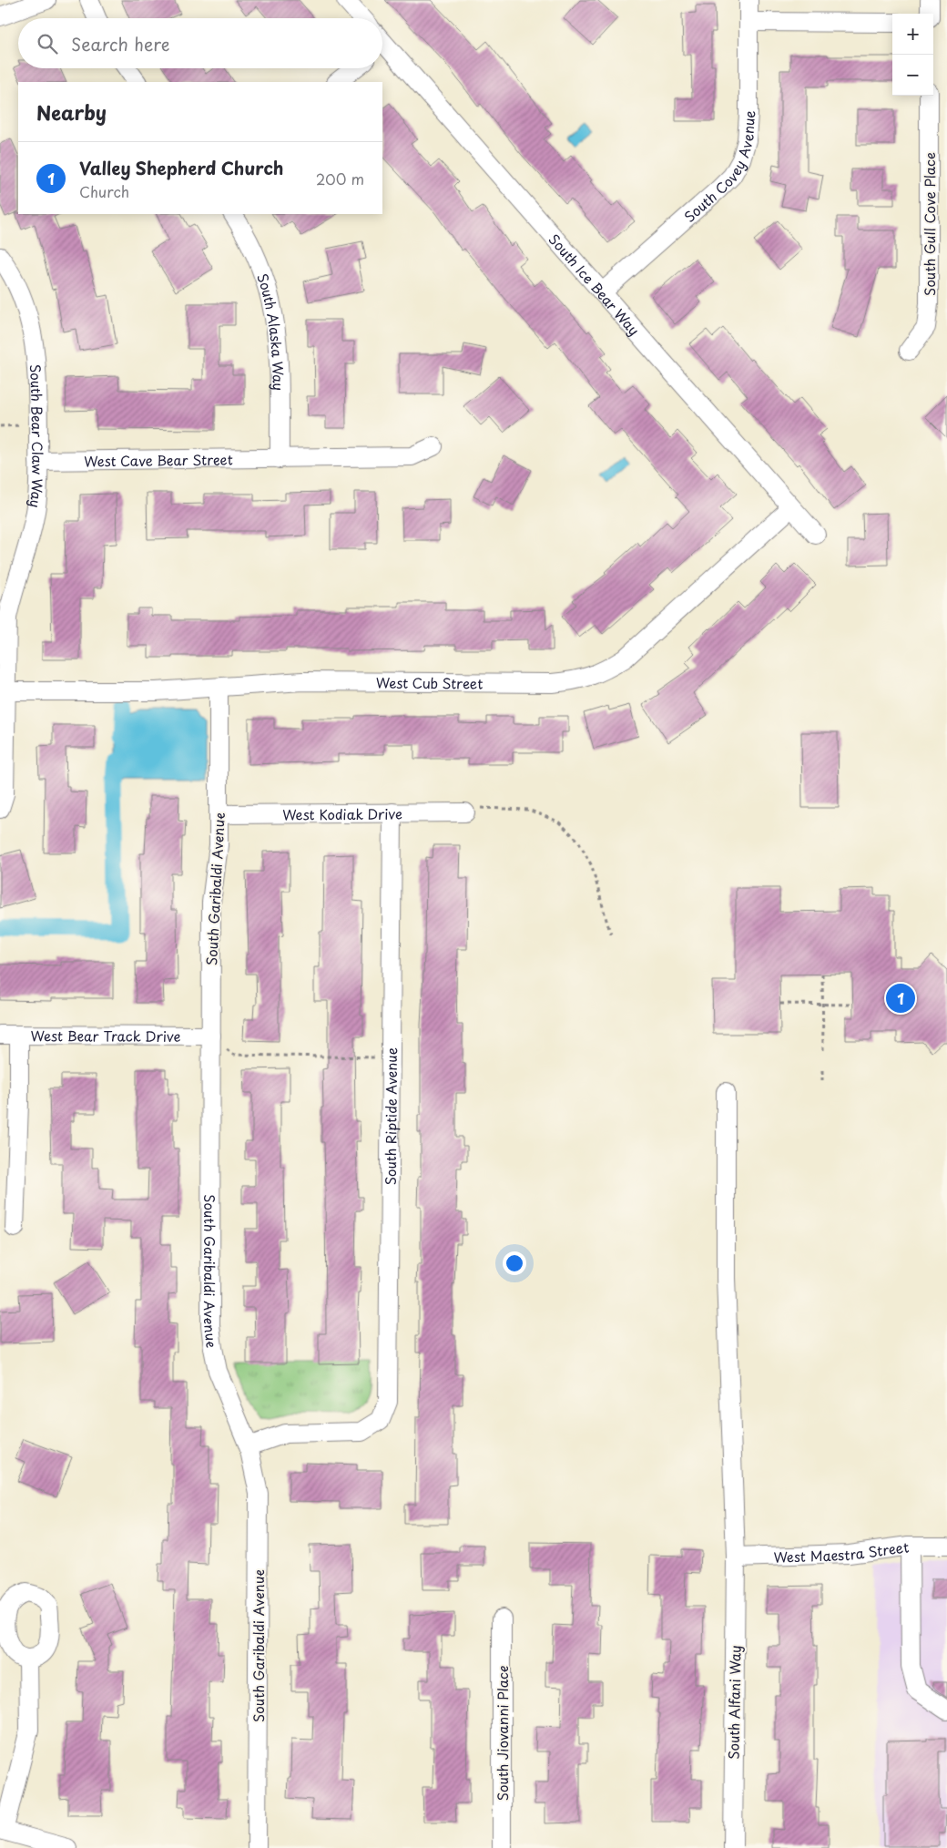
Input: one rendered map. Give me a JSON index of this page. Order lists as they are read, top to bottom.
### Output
{
  "streets": {
    "street": [
      "South Covey Avenue",
      "South Gull Cove Place",
      "South Ice Bear Way",
      "South Alaska Way",
      "South Bear Claw Way",
      "West Cave Bear Street",
      "West Cub Street",
      "West Kodiak Drive",
      "South Garibaldi Avenue",
      "West Bear Track Drive",
      "South Riptide Avenue",
      "West Maestra Street",
      "South Alfani Way",
      "South Jiovanni Place"
    ]
  },
  "crossings": [
    ["South Covey Avenue", "South Ice Bear Way"],
    ["South Ice Bear Way", "West Cub Street"],
    ["South Alaska Way", "West Cave Bear Street"],
    ["South Bear Claw Way", "West Cave Bear Street"],
    ["South Bear Claw Way", "West Cub Street"],
    ["West Cub Street", "South Garibaldi Avenue"],
    ["West Kodiak Drive", "South Garibaldi Avenue"],
    ["West Kodiak Drive", "South Riptide Avenue"],
    ["South Garibaldi Avenue", "West Bear Track Drive"],
    ["South Garibaldi Avenue", "South Riptide Avenue"],
    ["West Maestra Street", "South Alfani Way"]
  ],
  "page": {
    "map_buttons": ["+", "−"],
    "search": "Search here",
    "heading": "Nearby",
    "list": [
      {
        "mark": "1",
        "name": "Valley Shepherd Church",
        "note": "Church",
        "value": "200 m"
      }
    ],
    "pins": "1"
  }
}
